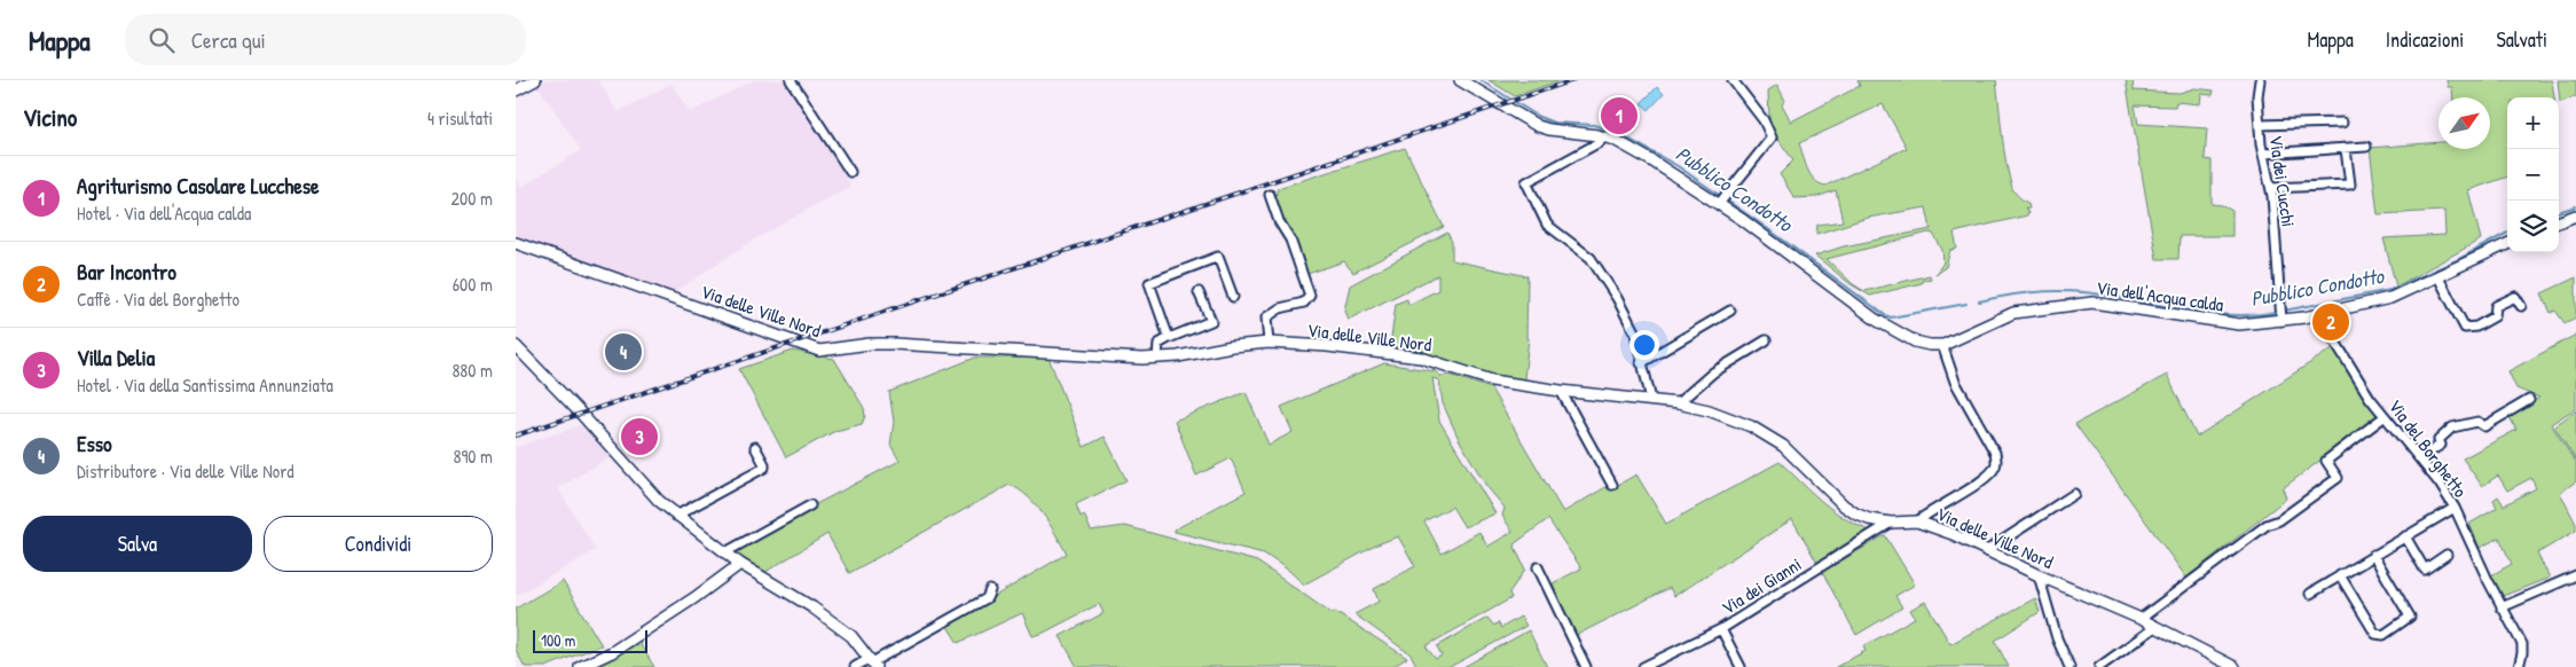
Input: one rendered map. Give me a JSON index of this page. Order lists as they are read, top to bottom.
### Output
{
  "streets": {
    "street": [
      "Via dei Cucchi",
      "Via dell'Acqua calda",
      "Via delle Ville Nord",
      "Via del Borghetto",
      "Via dei Gianni"
    ]
  },
  "crossings": [
    ["Via dei Cucchi", "Via dell'Acqua calda"],
    ["Via dell'Acqua calda", "Via del Borghetto"],
    ["Via delle Ville Nord", "Via dei Gianni"]
  ],
  "water": ["Pubblico Condotto"],
  "scale_bar": "100 m",
  "north": "top right",
  "page": {
    "header": "Mappa",
    "search": "Cerca qui",
    "nav": ["Mappa", "Indicazioni", "Salvati"],
    "heading": ["Vicino", "4 risultati"],
    "pins": [
      "1",
      "2",
      "4",
      "3"
    ],
    "map_buttons": ["+", "−"],
    "list": [
      {
        "mark": "1",
        "name": "Agriturismo Casolare Lucchese",
        "note": "Hotel · Via dell'Acqua calda",
        "value": "200 m"
      },
      {
        "mark": "2",
        "name": "Bar Incontro",
        "note": "Caffè · Via del Borghetto",
        "value": "600 m"
      },
      {
        "mark": "3",
        "name": "Villa Delia",
        "note": "Hotel · Via della Santissima Annunziata",
        "value": "880 m"
      },
      {
        "mark": "4",
        "name": "Esso",
        "note": "Distributore · Via delle Ville Nord",
        "value": "890 m"
      }
    ],
    "buttons": ["Salva", "Condividi"],
    "scale": "100 m"
  }
}
